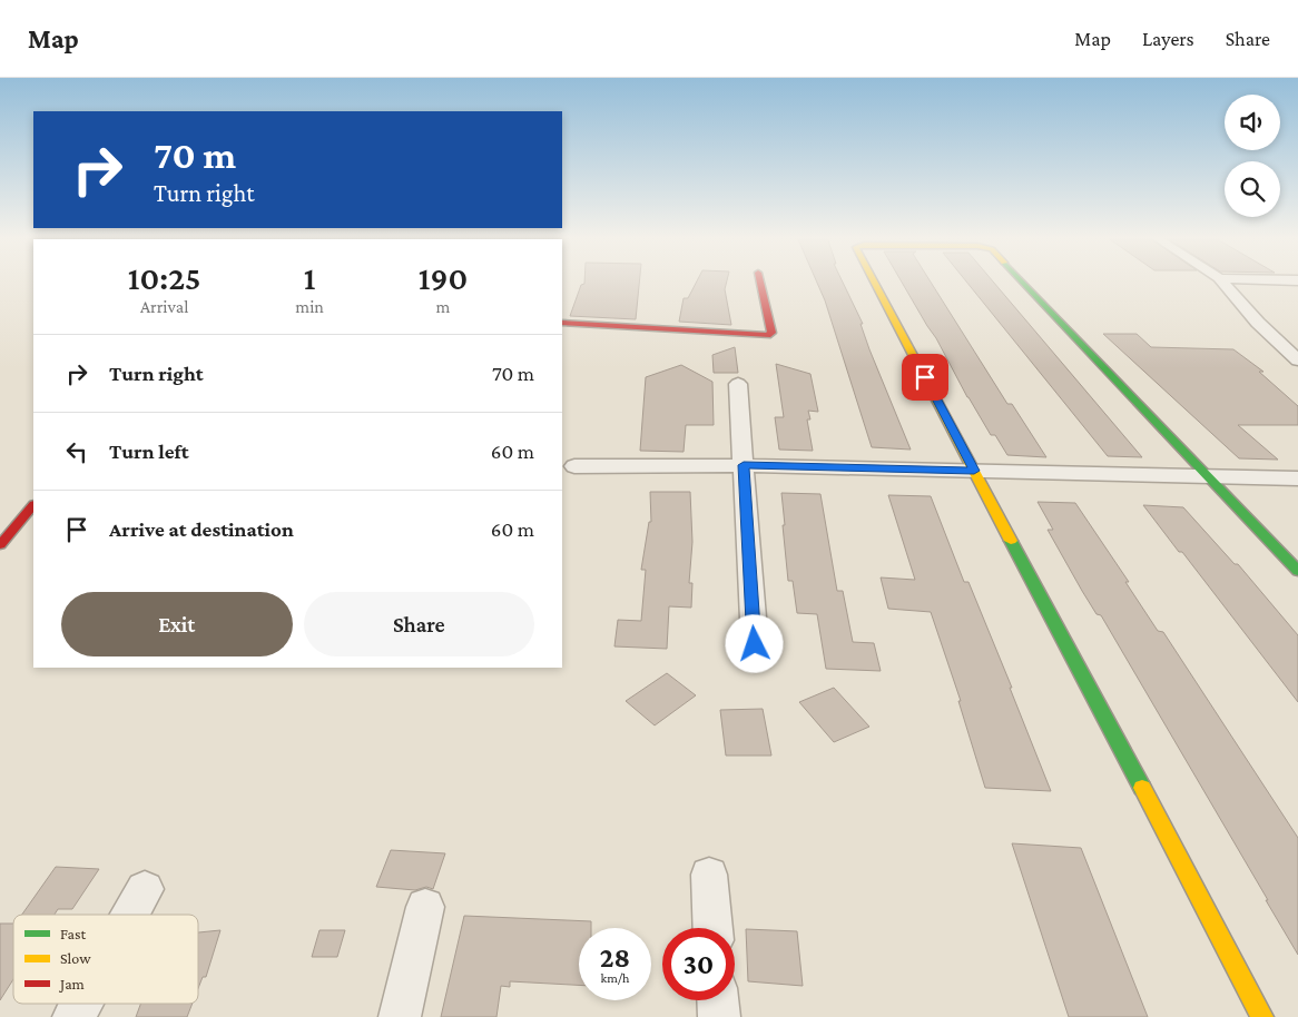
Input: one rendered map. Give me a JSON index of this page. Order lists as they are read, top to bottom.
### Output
{
  "legend": ["Fast", "Slow", "Jam"],
  "page": {
    "header": "Map",
    "nav": ["Map", "Layers", "Share"],
    "turn": ["70 m", "Turn right"],
    "eta": [
      "10:25",
      "Arrival",
      "1",
      "min",
      "190",
      "m"
    ],
    "list": [
      {
        "name": "Turn right",
        "value": "70 m"
      },
      {
        "name": "Turn left",
        "value": "60 m"
      },
      {
        "name": "Arrive at destination",
        "value": "60 m"
      }
    ],
    "buttons": ["Exit", "Share"],
    "speed": "28 km/h",
    "limit": "30"
  }
}
